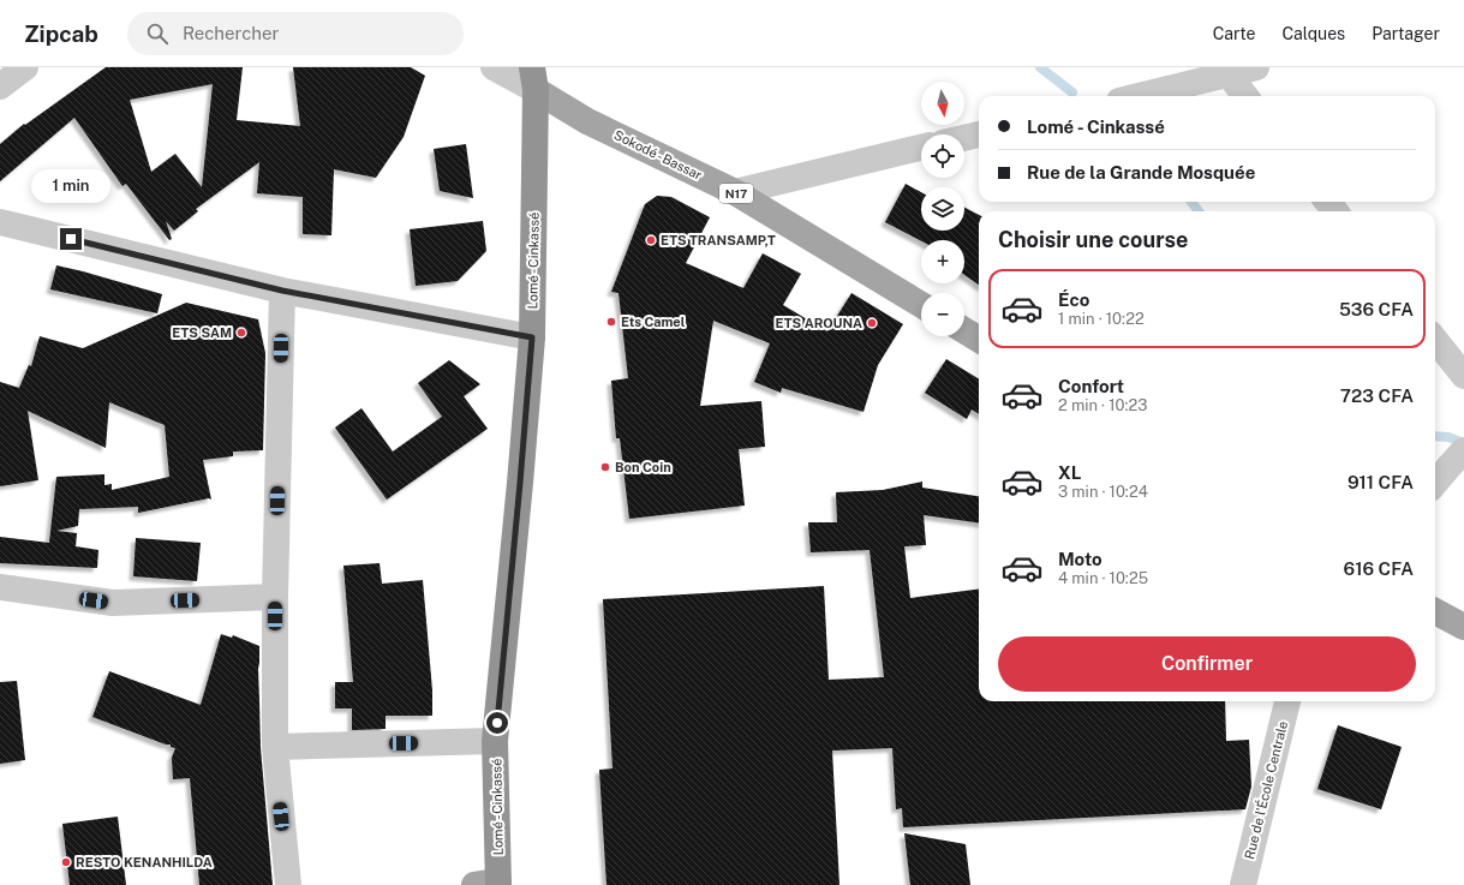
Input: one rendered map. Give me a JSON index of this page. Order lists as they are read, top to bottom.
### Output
{
  "streets": {
    "highway": ["Lomé - Cinkassé"],
    "main road": ["Sokodé - Bassar", "N17"],
    "street": ["Rue de l'École Centrale"]
  },
  "crossings": [
    ["Sokodé - Bassar", "Lomé - Cinkassé"]
  ],
  "places": [
    "ETS TRANSAMP,T",
    "Ets Camel",
    "ETS AROUNA",
    "ETS SAM",
    "Bon Coin",
    "RESTO KENANHILDA"
  ],
  "north": "bottom",
  "page": {
    "header": "Zipcab",
    "search": "Rechercher",
    "nav": ["Carte", "Calques", "Partager"],
    "map_buttons": ["+", "−"],
    "banner": ["Lomé - Cinkassé", "Rue de la Grande Mosquée"],
    "bubble": "1 min",
    "heading": "Choisir une course",
    "list": [
      {
        "name": "Éco",
        "note": "1 min · 10:22",
        "value": "536 CFA"
      },
      {
        "name": "Confort",
        "note": "2 min · 10:23",
        "value": "723 CFA"
      },
      {
        "name": "XL",
        "note": "3 min · 10:24",
        "value": "911 CFA"
      },
      {
        "name": "Moto",
        "note": "4 min · 10:25",
        "value": "616 CFA"
      }
    ],
    "buttons": "Confirmer"
  }
}
